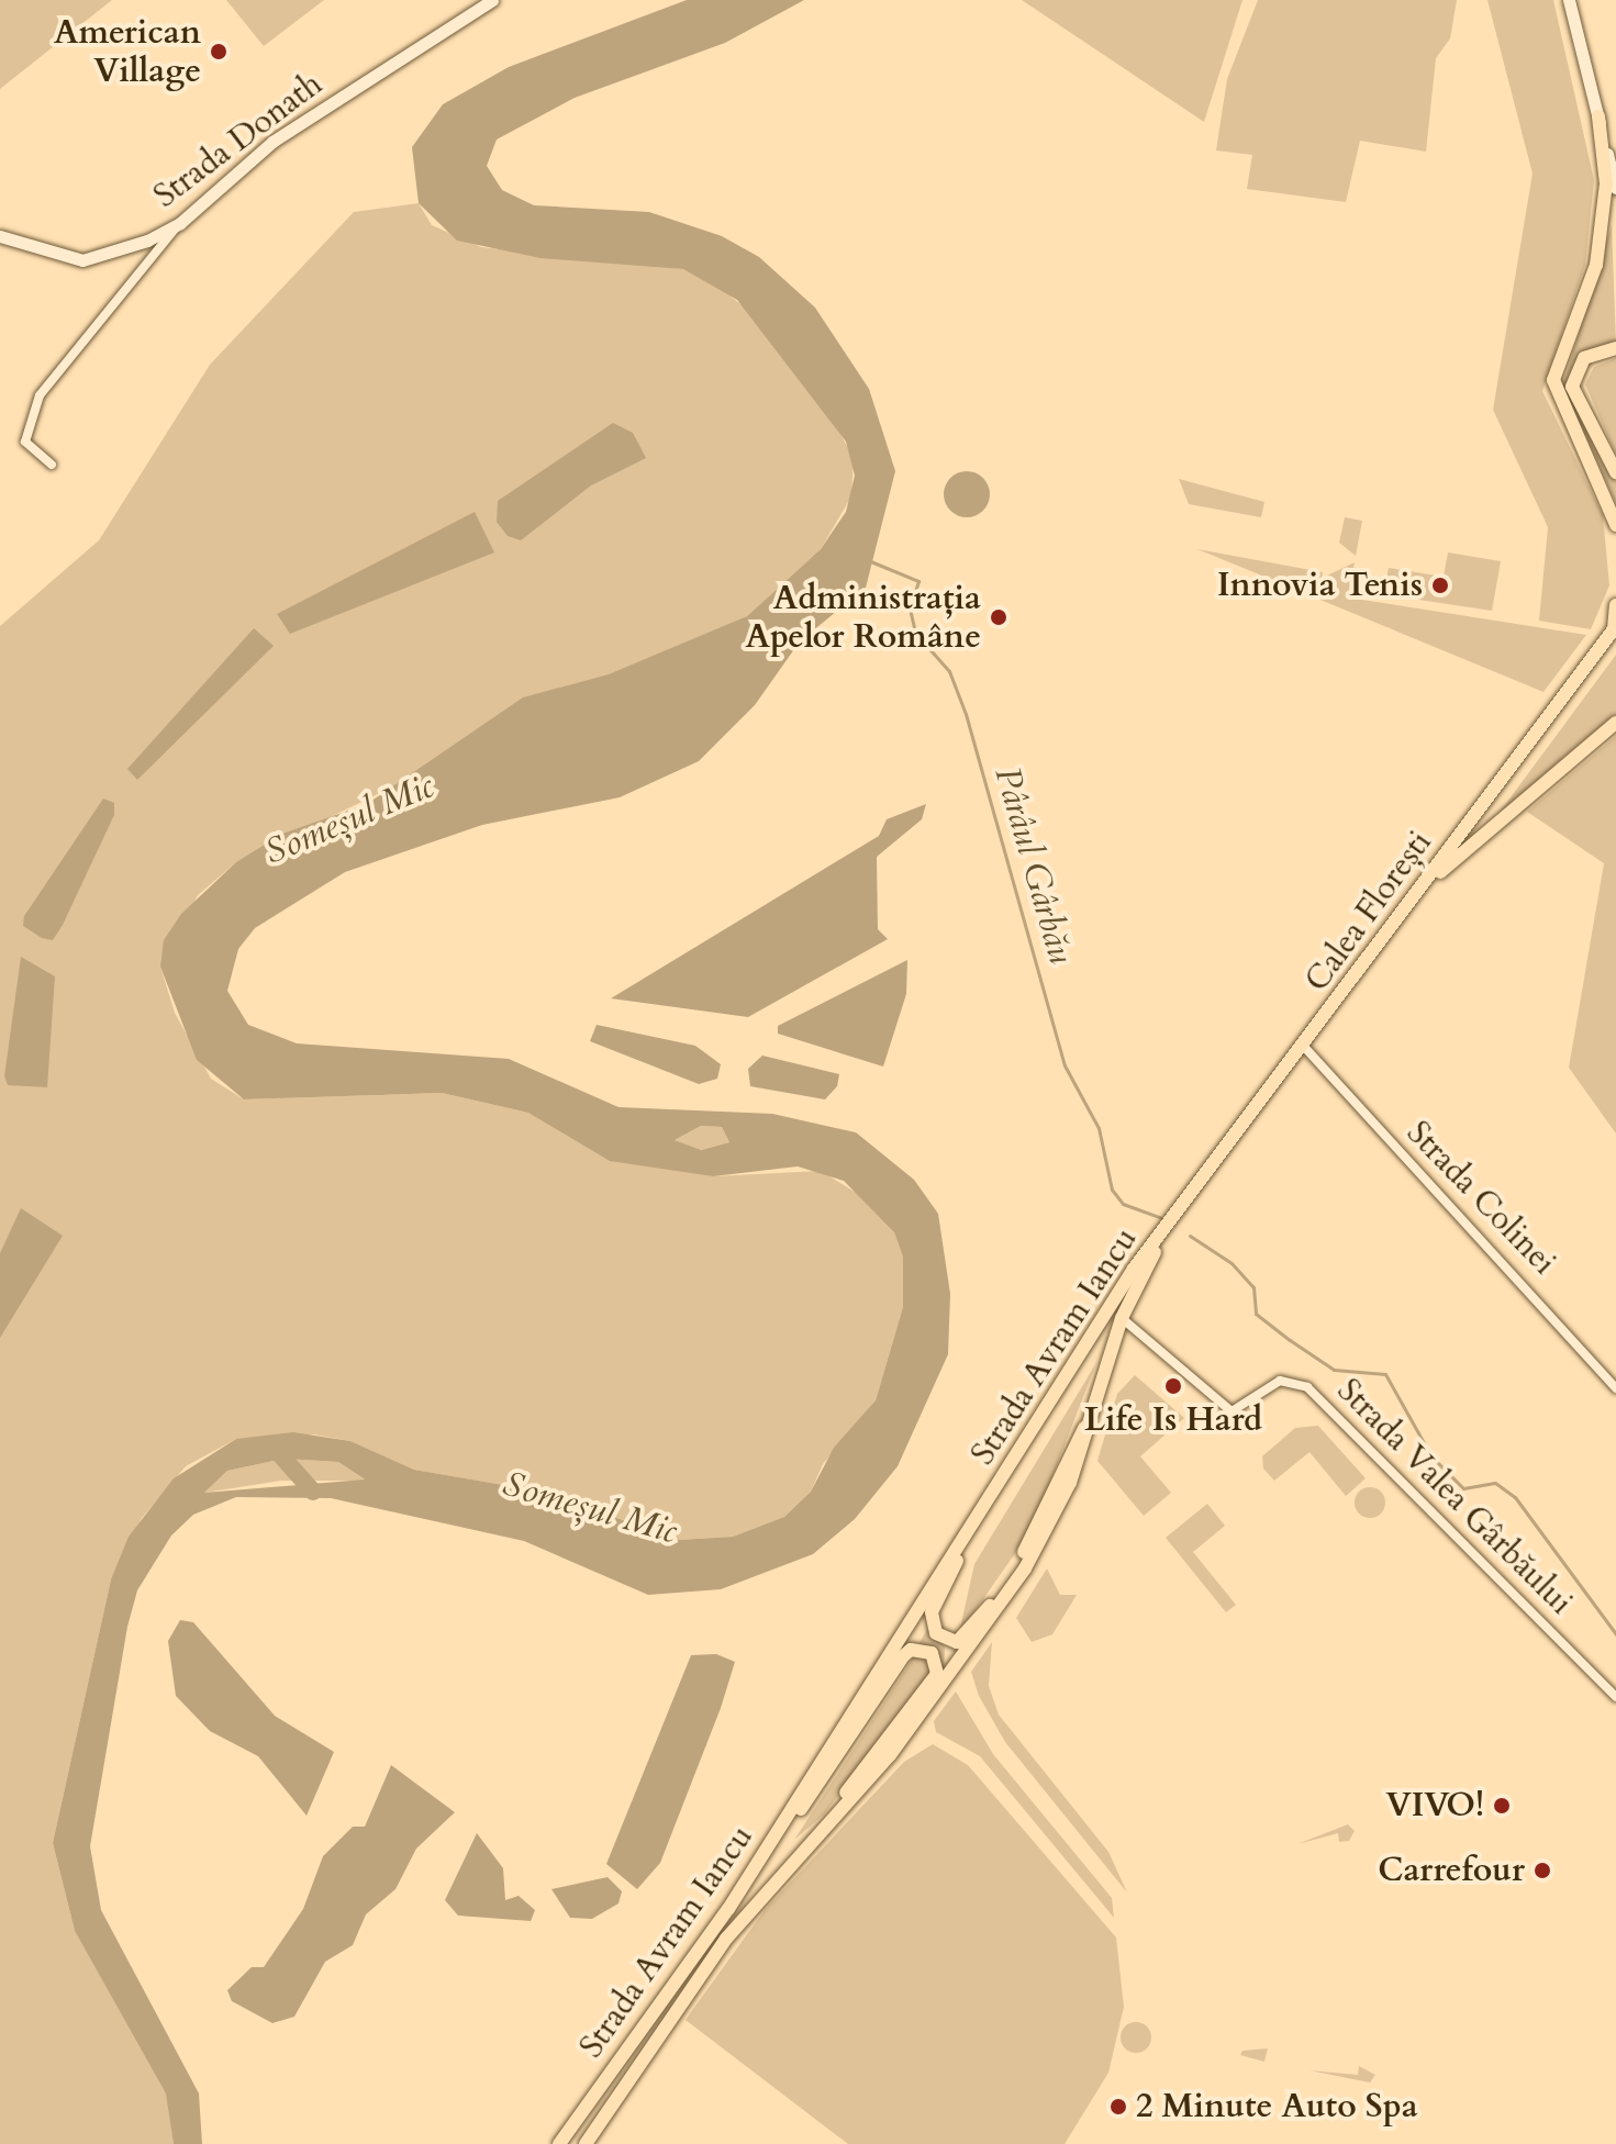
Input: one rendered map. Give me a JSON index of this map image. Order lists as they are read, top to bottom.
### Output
{
  "streets": {
    "main road": ["Calea Florești", "Strada Avram Iancu"],
    "street": ["Strada Donath", "Strada Colinei", "Strada Valea Gârbăului"]
  },
  "crossings": [
    ["Calea Florești", "Strada Colinei"],
    ["Calea Florești", "Strada Avram Iancu"],
    ["Strada Avram Iancu", "Strada Valea Gârbăului"]
  ],
  "water": ["Someșul Mic", "Pârâul Gârbău"],
  "places": [
    "American Village",
    "Innovia Tenis",
    "Administrația Apelor Române",
    "Life Is Hard",
    "VIVO!",
    "Carrefour",
    "2 Minute Auto Spa"
  ]
}
